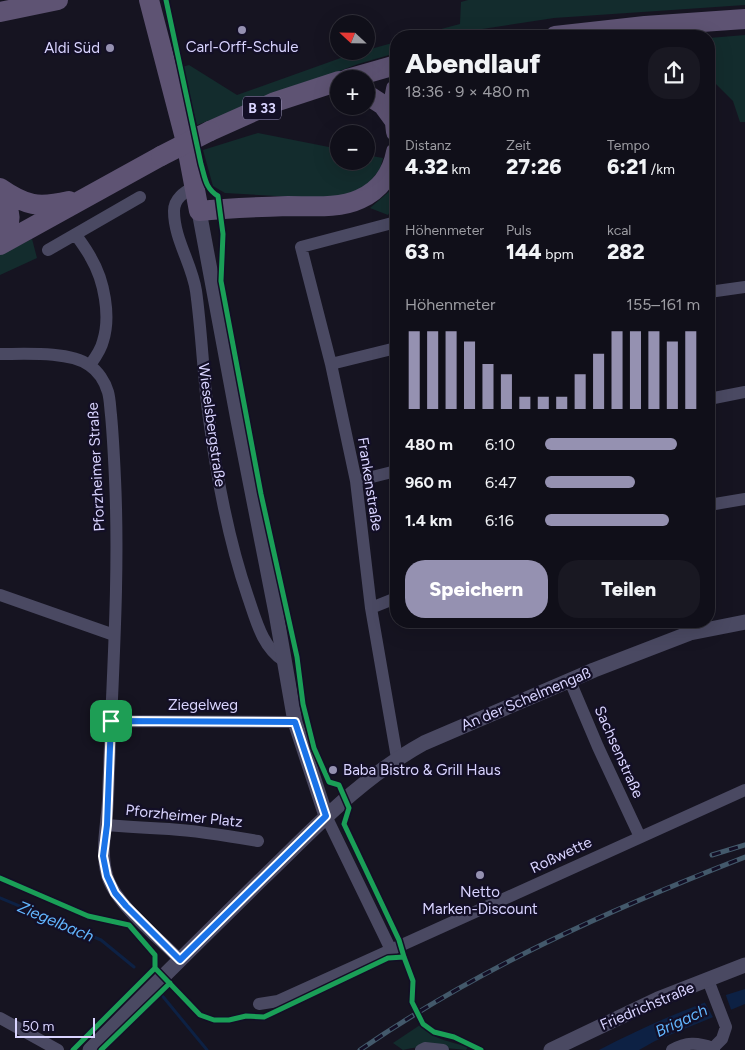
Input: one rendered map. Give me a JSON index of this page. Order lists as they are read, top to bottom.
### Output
{
  "streets": {
    "main road": ["B 33", "Wieselsbergstraße"],
    "street": [
      "Pforzheimer Straße",
      "Frankenstraße",
      "An der Schelmengaß",
      "Ziegelweg",
      "Sachsenstraße",
      "Pforzheimer Platz",
      "Roßwette",
      "Friedrichstraße"
    ]
  },
  "crossings": [
    ["Wieselsbergstraße", "An der Schelmengaß"],
    ["Wieselsbergstraße", "Ziegelweg"],
    ["Pforzheimer Straße", "An der Schelmengaß"],
    ["Pforzheimer Straße", "Ziegelweg"],
    ["Pforzheimer Straße", "Pforzheimer Platz"],
    ["Frankenstraße", "An der Schelmengaß"],
    ["An der Schelmengaß", "Sachsenstraße"],
    ["Sachsenstraße", "Roßwette"]
  ],
  "water": ["Ziegelbach", "Brigach"],
  "places": [
    "Carl-Orff-Schule",
    "Aldi Süd",
    "Baba Bistro & Grill Haus",
    "Netto Marken-Discount"
  ],
  "scale_bar": "50 m",
  "north": "left",
  "page": {
    "map_buttons": ["+", "−"],
    "heading": ["Abendlauf", "18:36 · 9 × 480 m"],
    "stats": [
      ["Distanz", "4.32 km"],
      ["Zeit", "27:26"],
      ["Tempo", "6:21 /km"],
      ["Höhenmeter", "63 m"],
      ["Puls", "144 bpm"],
      ["kcal", "282"]
    ],
    "chart": ["Höhenmeter", "155–161 m"],
    "list": [
      {
        "name": "480 m",
        "note": "6:10"
      },
      {
        "name": "960 m",
        "note": "6:47"
      },
      {
        "name": "1.4 km",
        "note": "6:16"
      }
    ],
    "buttons": ["Speichern", "Teilen"],
    "scale": "50 m"
  }
}
